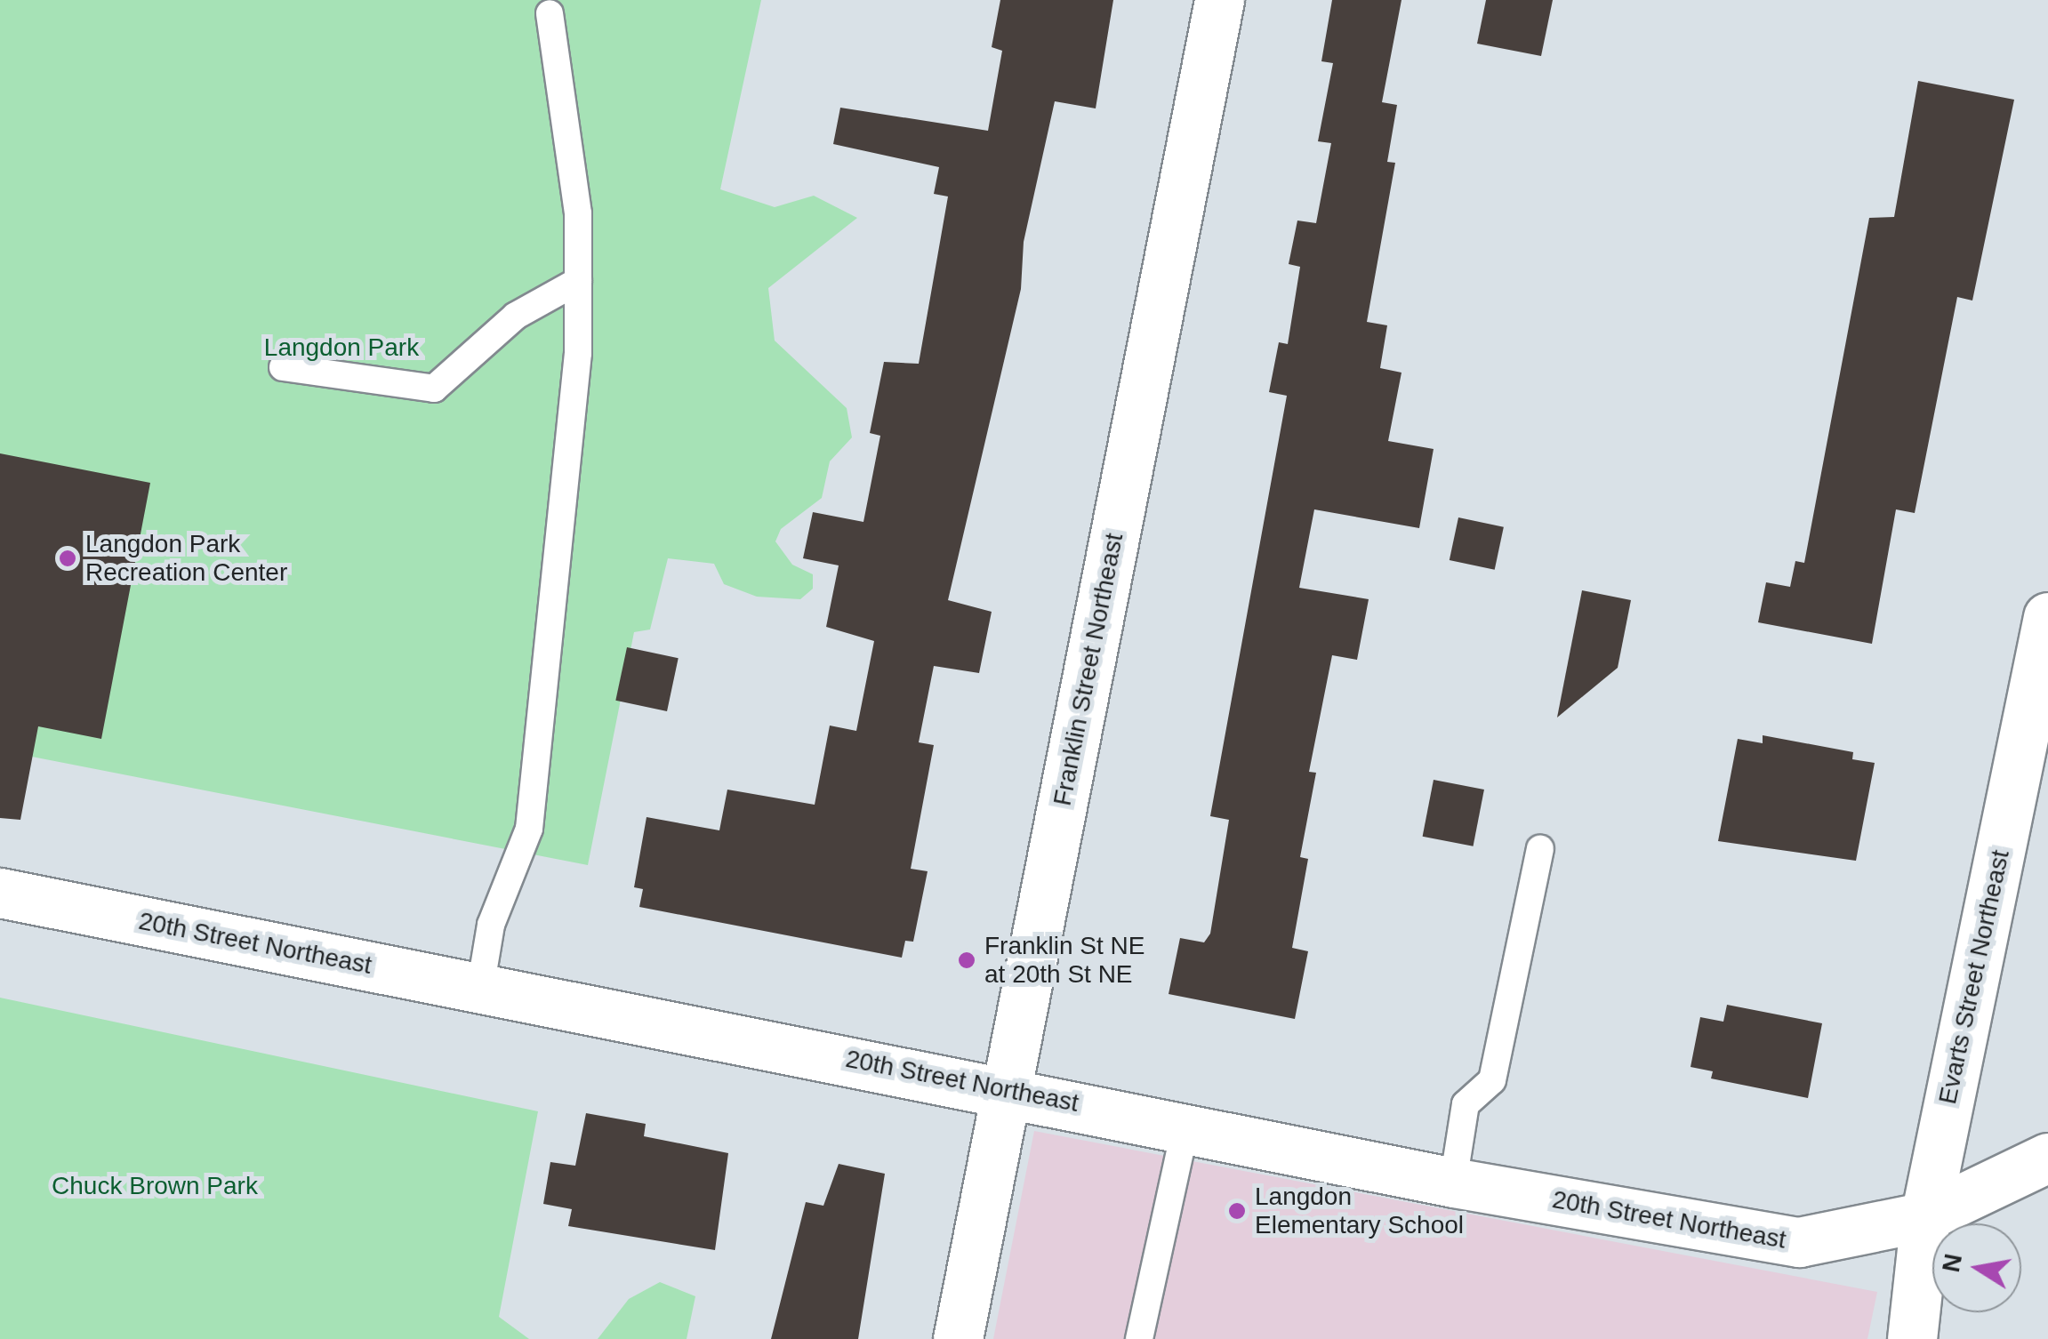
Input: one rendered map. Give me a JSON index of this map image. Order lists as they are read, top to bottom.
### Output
{
  "streets": {
    "street": ["Franklin Street Northeast", "20th Street Northeast", "Evarts Street Northeast"]
  },
  "crossings": [
    ["Franklin Street Northeast", "20th Street Northeast"],
    ["20th Street Northeast", "Evarts Street Northeast"]
  ],
  "parks": ["Langdon Park", "Chuck Brown Park"],
  "places": ["Langdon Park Recreation Center", "Franklin St NE at 20th St NE", "Langdon Elementary School"],
  "north": "left"
}
